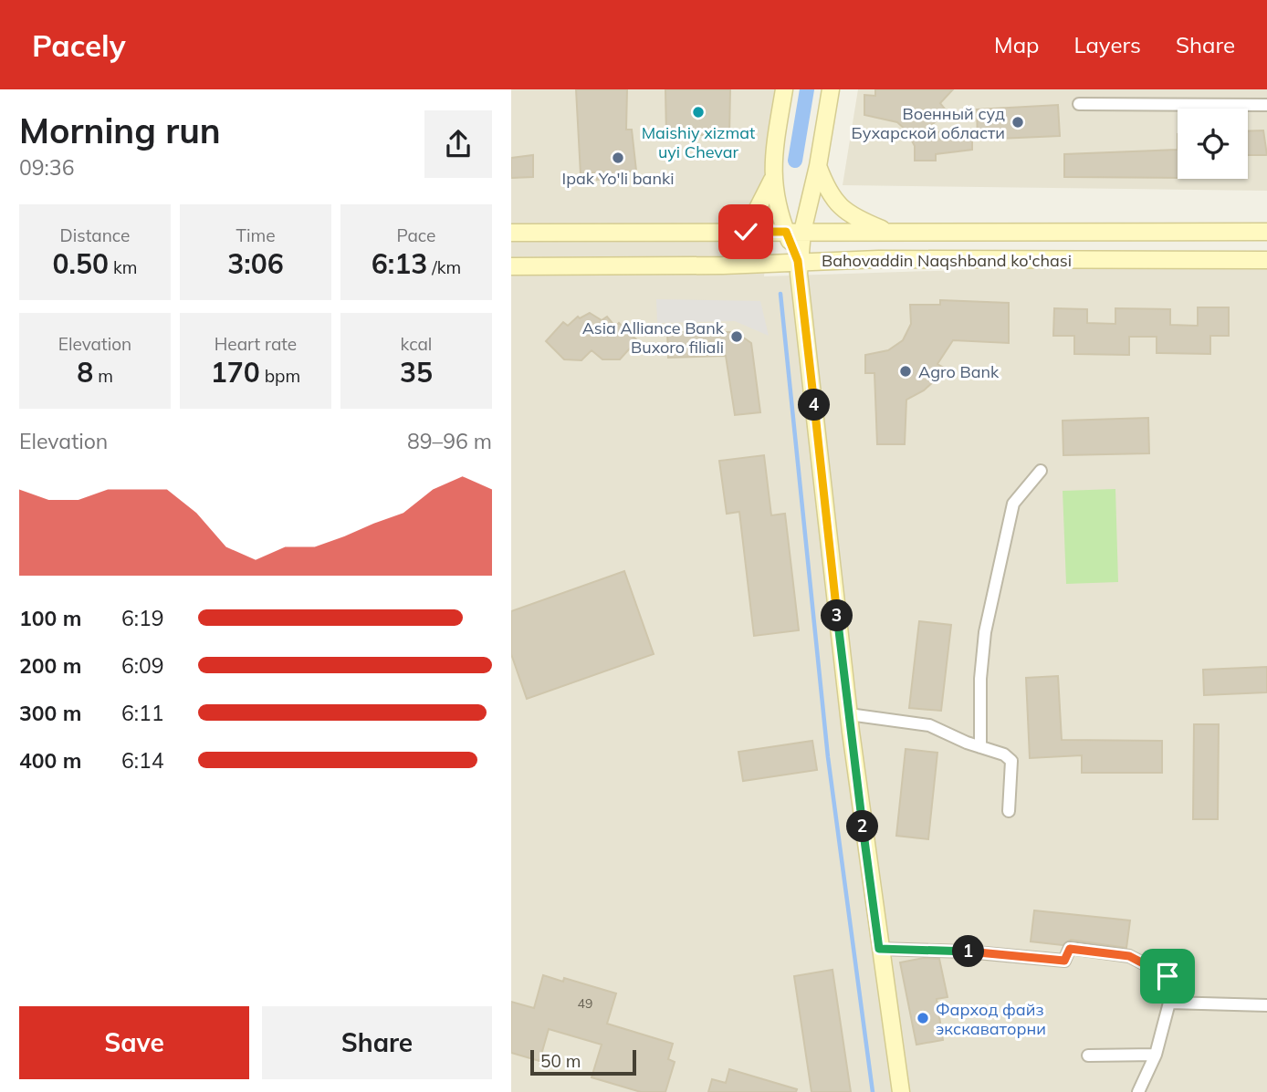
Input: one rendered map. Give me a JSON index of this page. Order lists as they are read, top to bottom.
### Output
{
  "streets": {
    "main road": ["Bahovaddin Naqshband ko'chasi"]
  },
  "places": [
    "Maishiy xizmat uyi Chevar",
    "Военный суд Бухарской области",
    "Ipak Yo'li banki",
    "Asia Alliance Bank Buxoro filiali",
    "Agro Bank",
    "Фарход файз экскаваторни"
  ],
  "house_numbers": ["49"],
  "scale_bar": "50 m",
  "page": {
    "header": "Pacely",
    "nav": ["Map", "Layers", "Share"],
    "heading": ["Morning run", "09:36"],
    "stats": [
      ["Distance", "0.50 km"],
      ["Time", "3:06"],
      ["Pace", "6:13 /km"],
      ["Elevation", "8 m"],
      ["Heart rate", "170 bpm"],
      ["kcal", "35"]
    ],
    "pins": [
      "4",
      "3",
      "2",
      "1"
    ],
    "chart": ["Elevation", "89–96 m"],
    "list": [
      {
        "name": "100 m",
        "note": "6:19"
      },
      {
        "name": "200 m",
        "note": "6:09"
      },
      {
        "name": "300 m",
        "note": "6:11"
      },
      {
        "name": "400 m",
        "note": "6:14"
      }
    ],
    "buttons": ["Save", "Share"],
    "scale": "50 m"
  }
}
